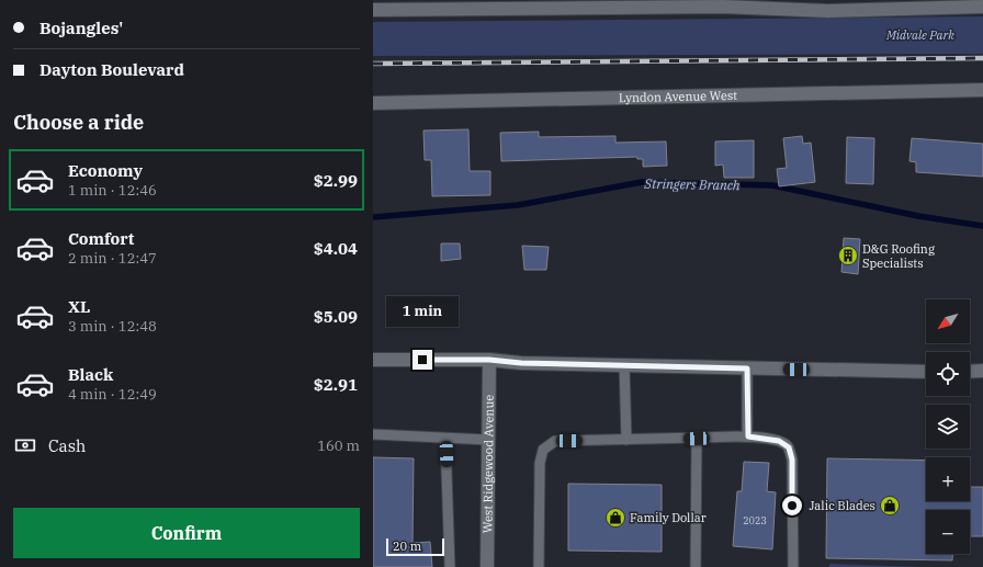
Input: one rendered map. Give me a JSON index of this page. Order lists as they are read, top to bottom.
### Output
{
  "streets": {
    "street": ["Lyndon Avenue West", "West Ridgewood Avenue"]
  },
  "water": ["Stringers Branch"],
  "parks": ["Midvale Park"],
  "places": {
    "building": ["D&G Roofing Specialists"],
    "shop": ["Jalic Blades", "Family Dollar"]
  },
  "house_numbers": ["2023"],
  "scale_bar": "20 m",
  "north": "bottom left",
  "page": {
    "banner": ["Bojangles'", "Dayton Boulevard"],
    "heading": "Choose a ride",
    "list": [
      {
        "name": "Economy",
        "note": "1 min · 12:46",
        "value": "$2.99"
      },
      {
        "name": "Comfort",
        "note": "2 min · 12:47",
        "value": "$4.04"
      },
      {
        "name": "XL",
        "note": "3 min · 12:48",
        "value": "$5.09"
      },
      {
        "name": "Black",
        "note": "4 min · 12:49",
        "value": "$2.91"
      }
    ],
    "bubble": "1 min",
    "map_buttons": ["+", "−"],
    "pay": ["Cash", "160 m"],
    "buttons": "Confirm",
    "scale": "20 m"
  }
}
